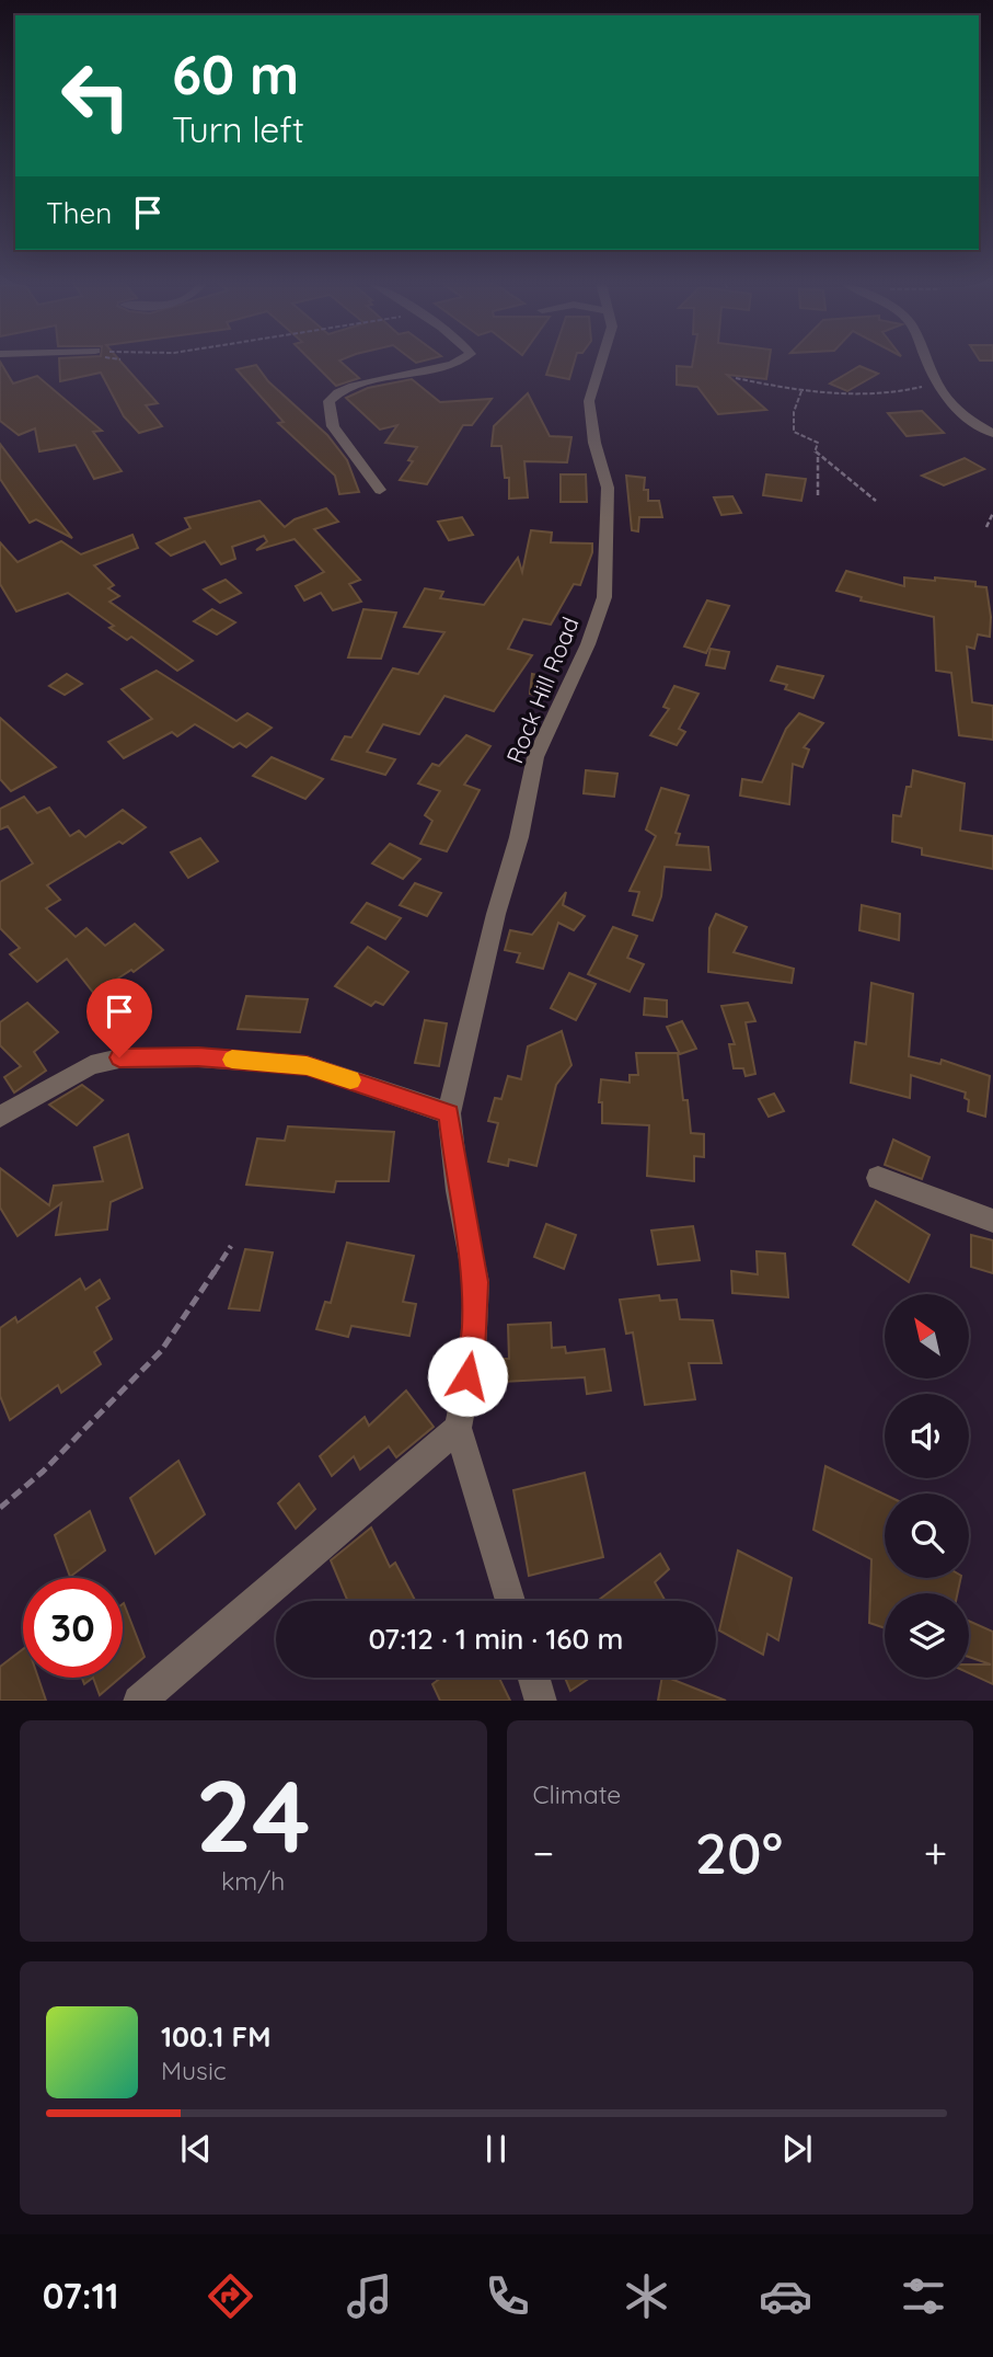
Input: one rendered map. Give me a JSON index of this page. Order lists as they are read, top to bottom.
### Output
{
  "streets": {
    "street": ["Rock Hill Road"]
  },
  "north": "top left",
  "page": {
    "turn": ["60 m", "Turn left"],
    "then": "Then",
    "limit": "30",
    "trip": "07:12 · 1 min · 160 m",
    "tile": [
      ["24", "km/h"],
      "Climate"
    ],
    "heat": ["−", "20°", "+"],
    "song": ["100.1 FM", "Music"],
    "tabs": "07:11"
  }
}
